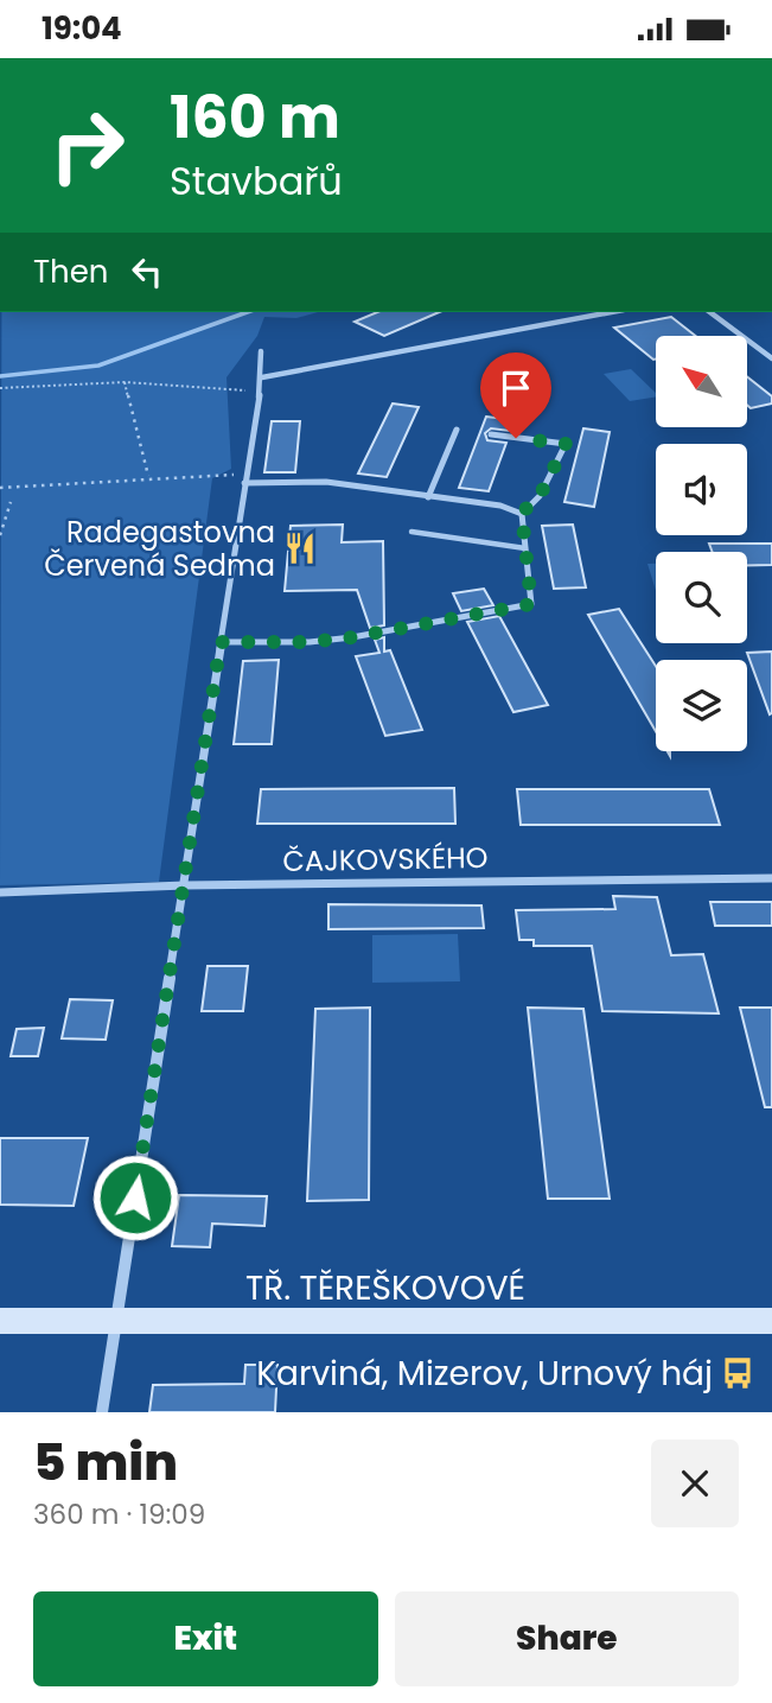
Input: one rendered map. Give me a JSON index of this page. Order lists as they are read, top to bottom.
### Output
{
  "streets": {
    "street": ["ČAJKOVSKÉHO", "TŘ. TĚREŠKOVOVÉ"]
  },
  "places": {
    "restaurant": ["Radegastovna Červená Sedma"],
    "bus stop": ["Karviná, Mizerov, Urnový háj"]
  },
  "north": "top left",
  "page": {
    "status": "19:04",
    "turn": ["160 m", "Stavbařů"],
    "then": "Then",
    "heading": ["5 min", "360 m · 19:09"],
    "buttons": ["Exit", "Share"]
  }
}
